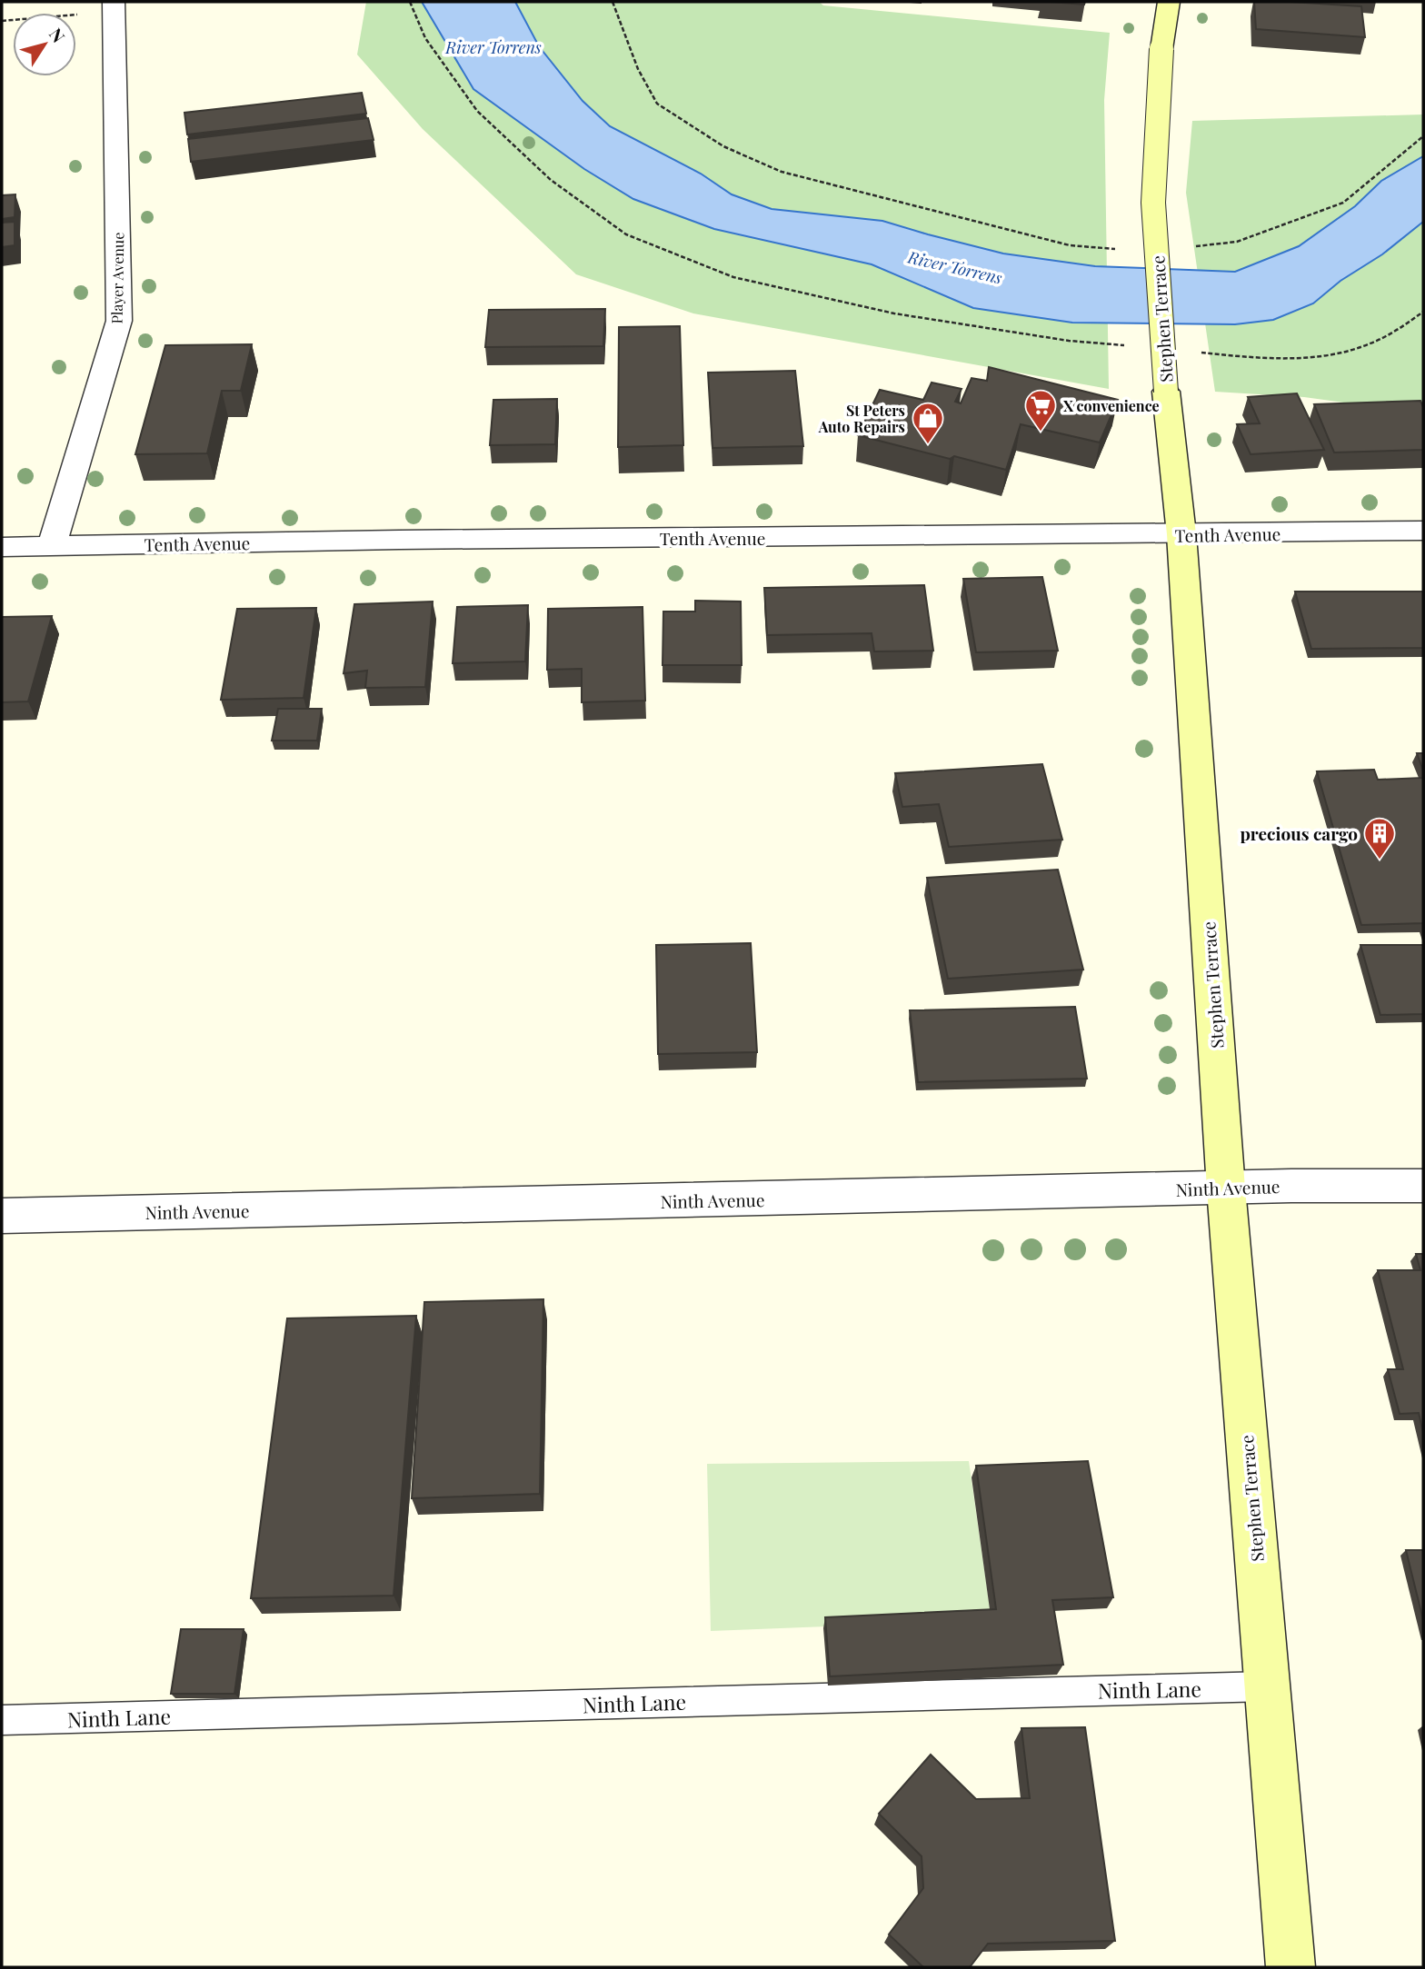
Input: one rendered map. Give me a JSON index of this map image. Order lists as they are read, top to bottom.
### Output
{
  "streets": {
    "main road": ["Stephen Terrace"],
    "street": ["Player Avenue", "Tenth Avenue", "Ninth Avenue"],
    "lane": ["Ninth Lane"]
  },
  "crossings": [
    ["Player Avenue", "Tenth Avenue"],
    ["Stephen Terrace", "Tenth Avenue"],
    ["Stephen Terrace", "Ninth Avenue"],
    ["Stephen Terrace", "Ninth Lane"]
  ],
  "water": ["River Torrens"],
  "places": {
    "supermarket": ["X convenience"],
    "shop": ["St Peters Auto Repairs"],
    "building": ["precious cargo"]
  },
  "north": "top right"
}
